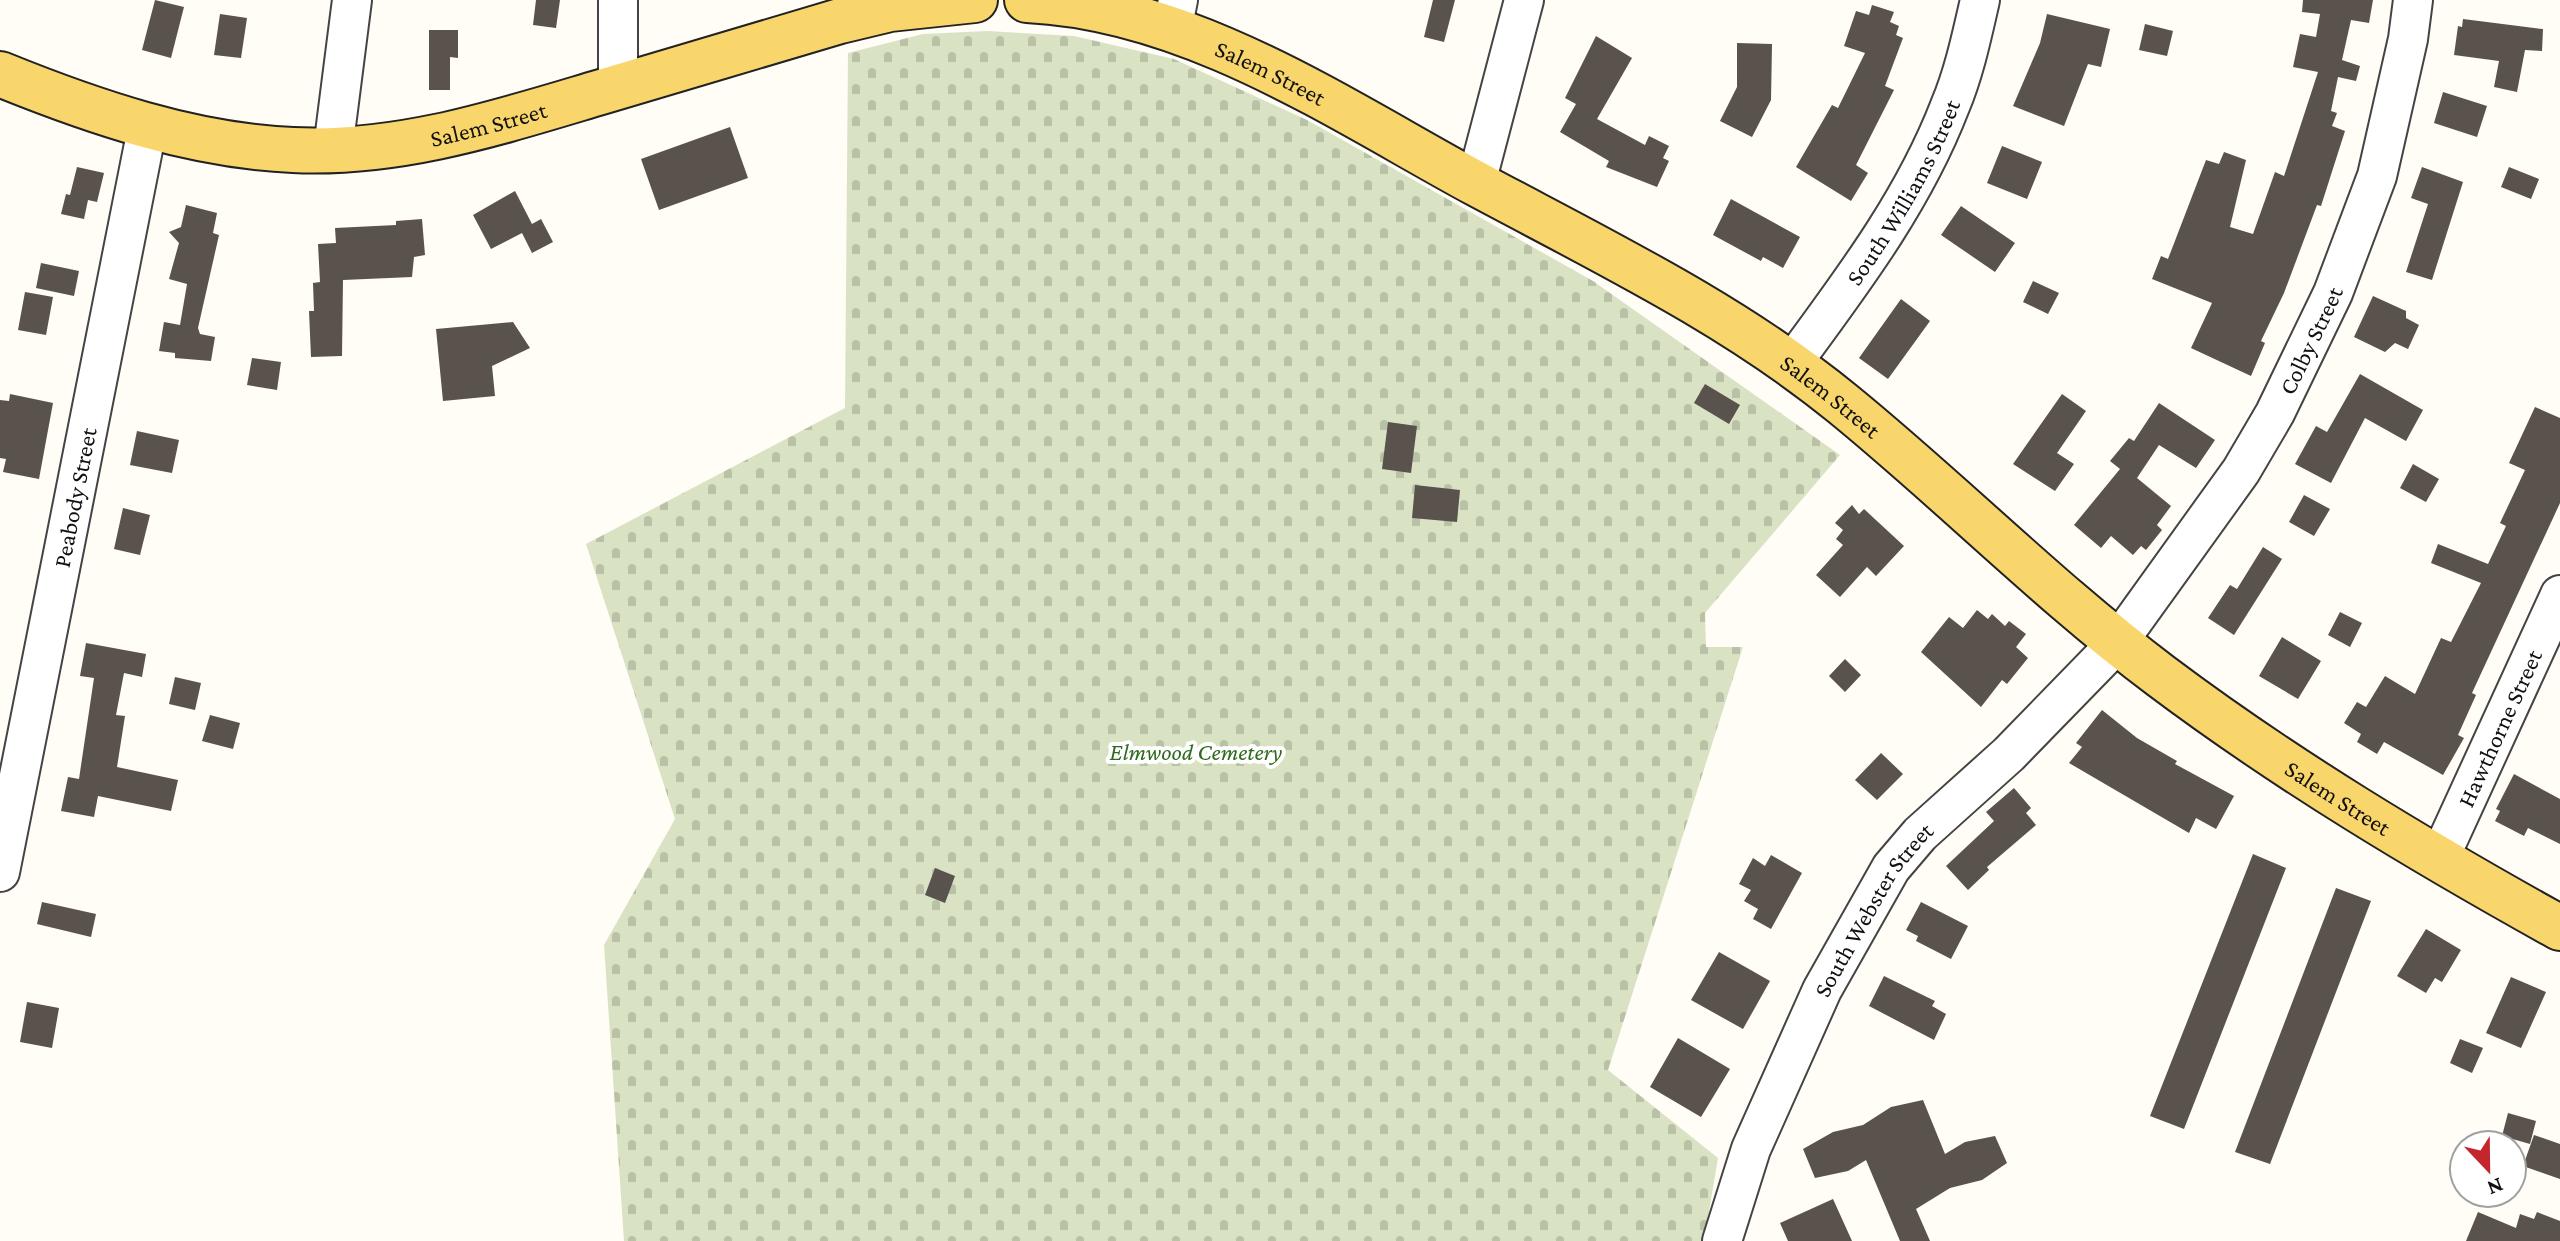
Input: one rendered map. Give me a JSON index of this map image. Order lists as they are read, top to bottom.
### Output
{
  "streets": {
    "main road": ["Salem Street"],
    "street": [
      "South Williams Street",
      "Colby Street",
      "Peabody Street",
      "Hawthorne Street",
      "South Webster Street"
    ]
  },
  "crossings": [
    ["Salem Street", "South Williams Street"],
    ["Salem Street", "Colby Street"],
    ["Salem Street", "Peabody Street"],
    ["Salem Street", "Hawthorne Street"],
    ["Salem Street", "South Webster Street"],
    ["Colby Street", "South Webster Street"]
  ],
  "parks": ["Elmwood Cemetery"],
  "north": "bottom"
}
